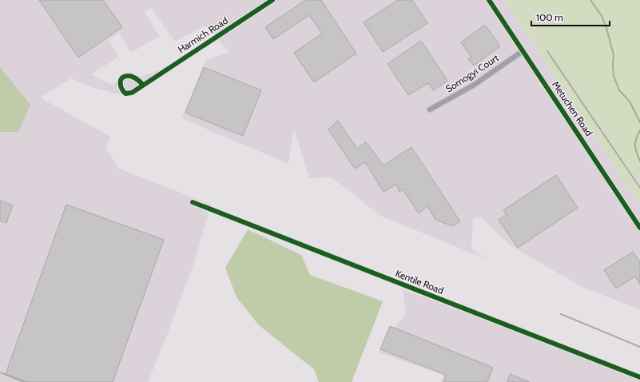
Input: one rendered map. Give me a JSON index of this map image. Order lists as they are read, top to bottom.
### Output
{
  "streets": {
    "street": [
      "Harmich Road",
      "Somogyi Court",
      "Metuchen Road",
      "Kentile Road"
    ]
  },
  "crossings": [
    ["Somogyi Court", "Metuchen Road"]
  ],
  "scale_bar": "100 m"
}
